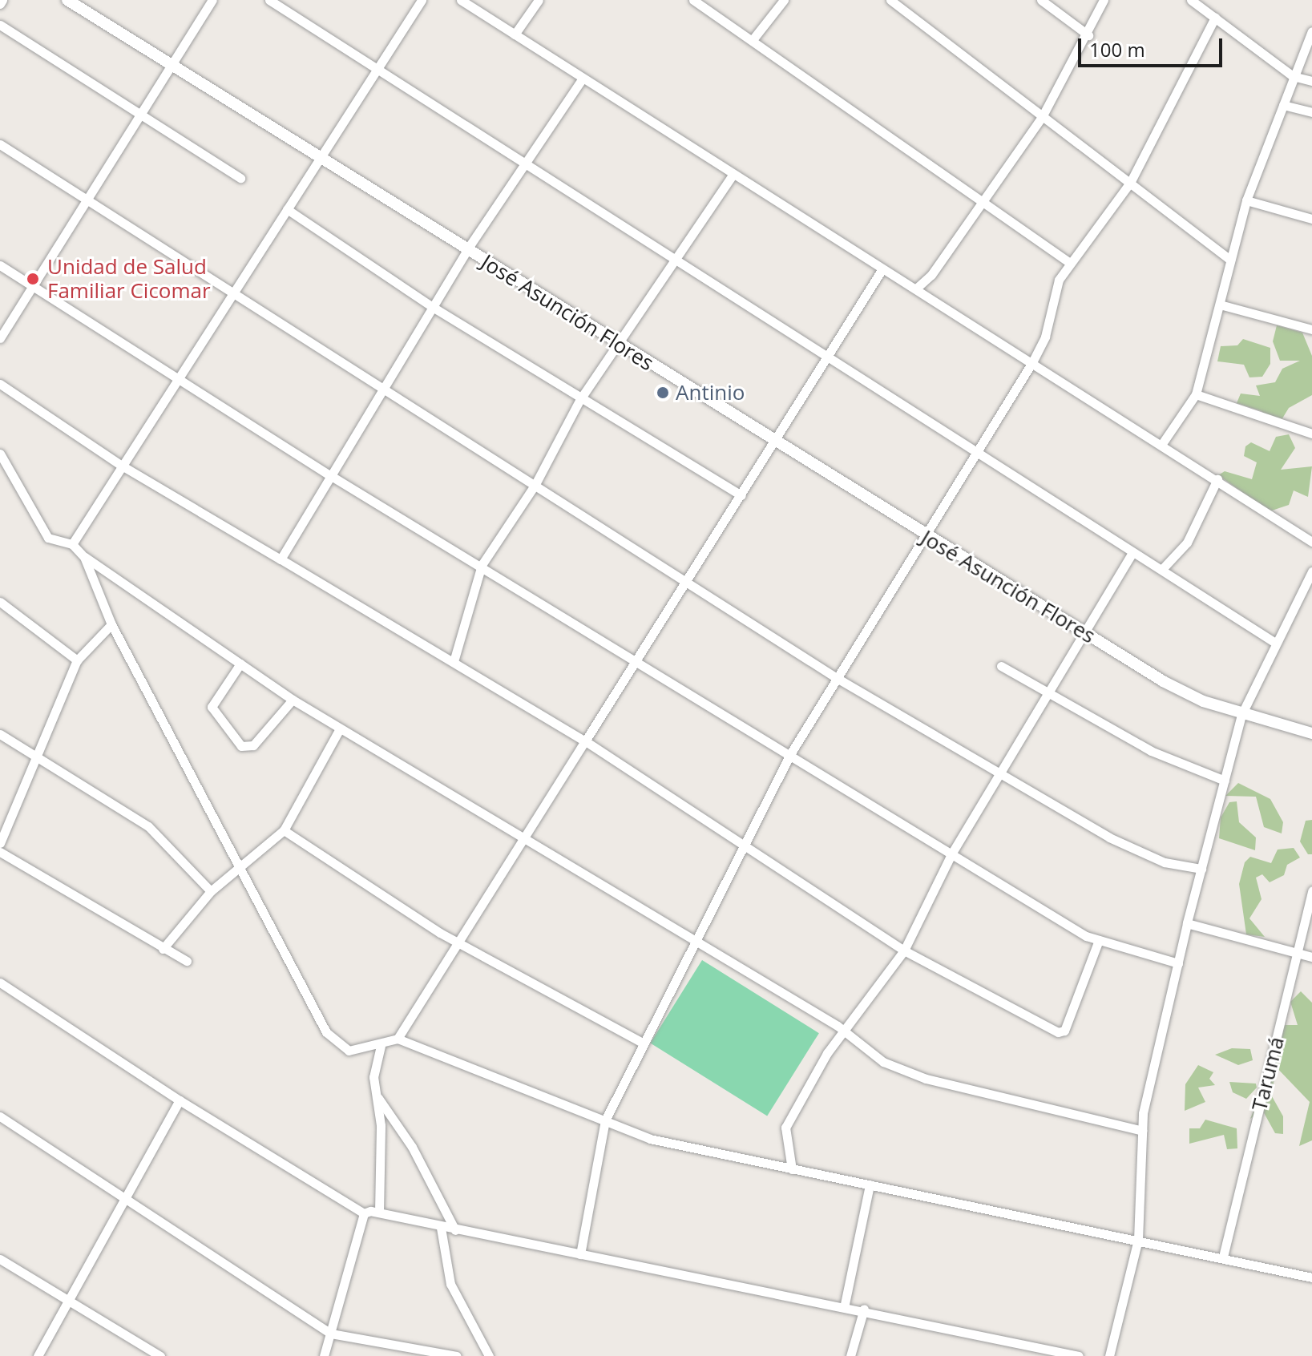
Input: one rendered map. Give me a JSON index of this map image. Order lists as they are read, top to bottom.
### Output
{
  "streets": {
    "street": ["José Asunción Flores", "Tarumá"]
  },
  "places": ["Unidad de Salud Familiar Cicomar", "Antinio"],
  "scale_bar": "100 m"
}
